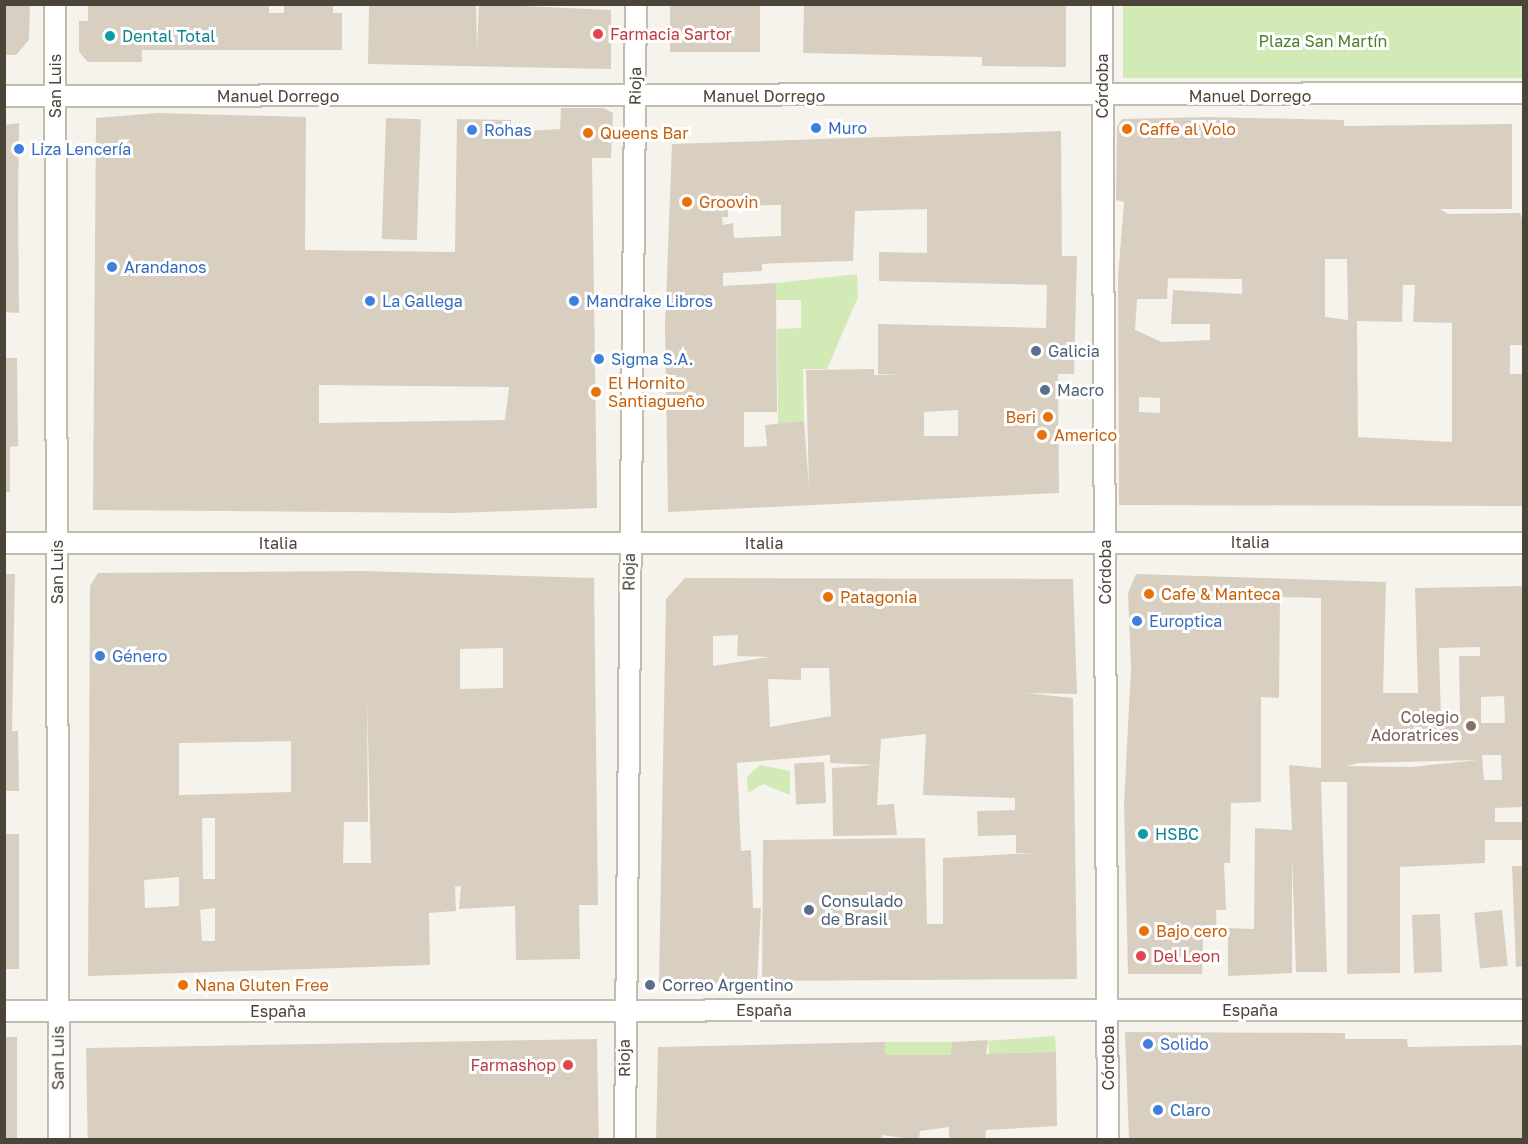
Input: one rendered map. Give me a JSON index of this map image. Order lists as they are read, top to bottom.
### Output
{
  "streets": {
    "street": [
      "San Luis",
      "Rioja",
      "Córdoba",
      "Manuel Dorrego",
      "Italia",
      "España"
    ]
  },
  "crossings": [
    ["San Luis", "Manuel Dorrego"],
    ["San Luis", "Italia"],
    ["San Luis", "España"],
    ["Rioja", "Manuel Dorrego"],
    ["Rioja", "Italia"],
    ["Rioja", "España"],
    ["Córdoba", "Manuel Dorrego"],
    ["Córdoba", "Italia"],
    ["Córdoba", "España"]
  ],
  "parks": ["Plaza San Martín"],
  "places": [
    "Farmacia Sartor",
    "Dental Total",
    "Muro",
    "Caffe al Volo",
    "Rohas",
    "Queens Bar",
    "Liza Lencería",
    "Groovin",
    "Arandanos",
    "La Gallega",
    "Mandrake Libros",
    "Galicia",
    "Sigma S.A.",
    "Macro",
    "El Hornito Santiagueño",
    "Beri",
    "Americo",
    "Cafe & Manteca",
    "Patagonia",
    "Europtica",
    "Género",
    "Colegio Adoratrices",
    "HSBC",
    "Consulado de Brasil",
    "Bajo cero",
    "Del Leon",
    "Nana Gluten Free",
    "Correo Argentino",
    "Solido",
    "Farmashop",
    "Claro"
  ]
}
